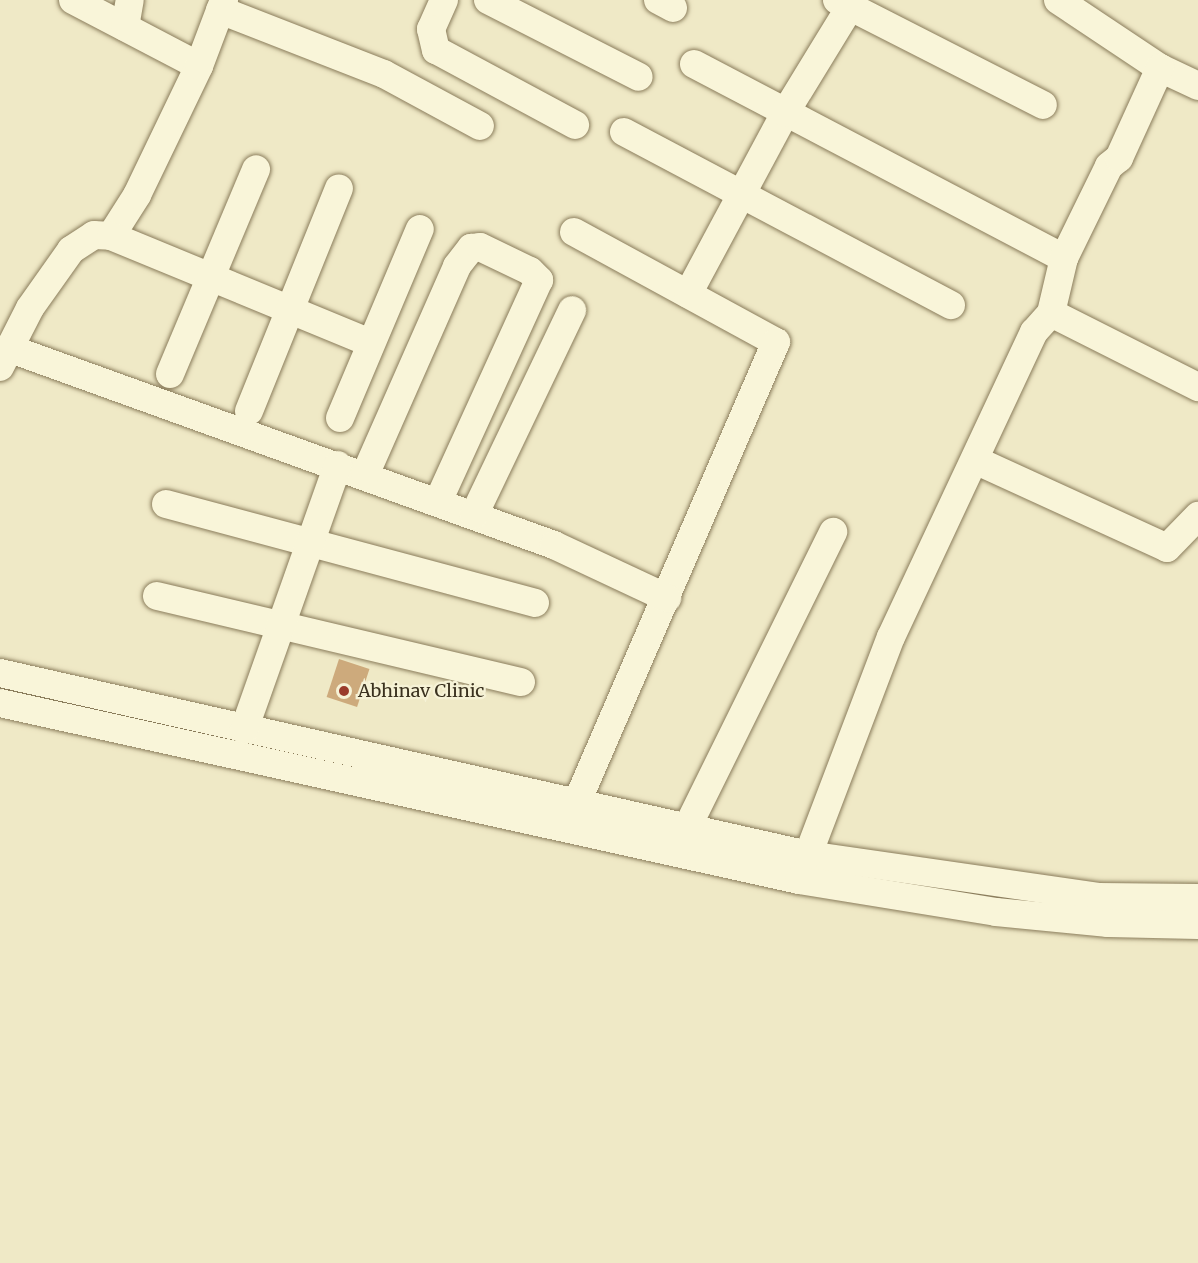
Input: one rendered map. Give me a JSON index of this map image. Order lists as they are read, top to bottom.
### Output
{
  "places": ["Abhinav Clinic"]
}
